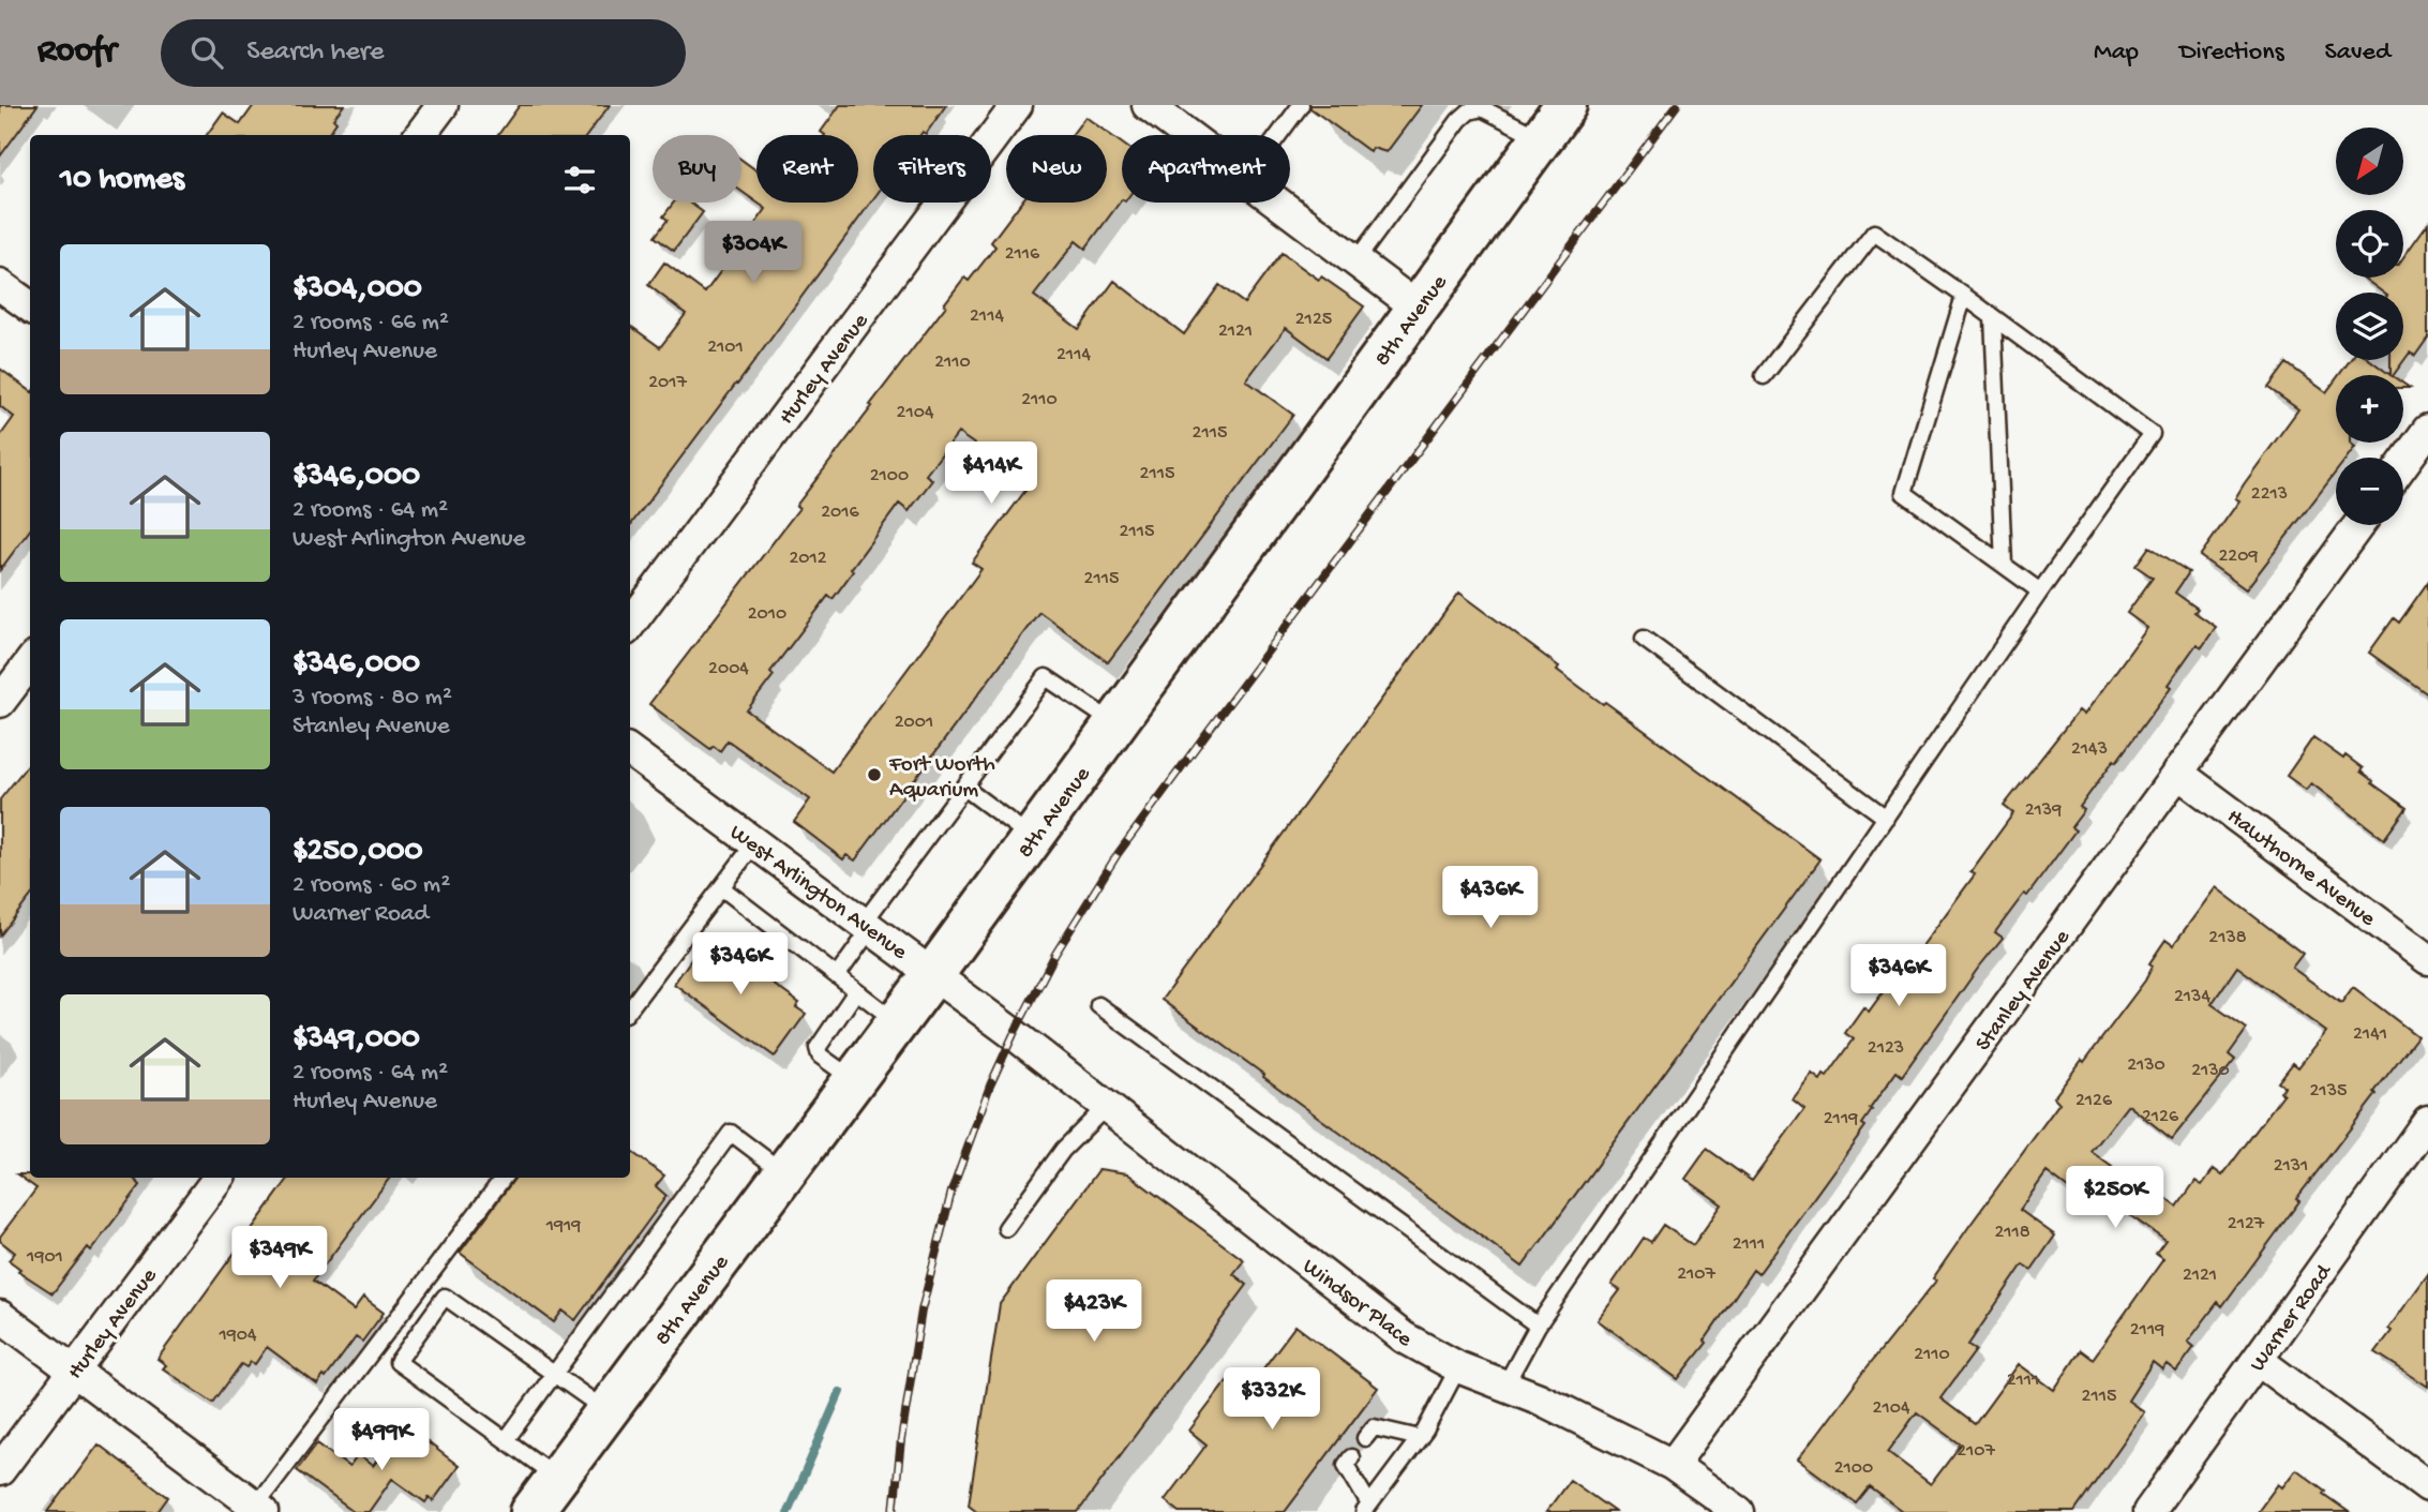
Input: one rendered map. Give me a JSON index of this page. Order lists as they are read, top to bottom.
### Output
{
  "streets": {
    "main road": ["8th Avenue"],
    "street": [
      "Hurley Avenue",
      "Hawthorne Avenue",
      "West Arlington Avenue",
      "Stanley Avenue",
      "Windsor Place",
      "Warner Road"
    ]
  },
  "crossings": [
    ["8th Avenue", "West Arlington Avenue"],
    ["Hawthorne Avenue", "Stanley Avenue"],
    ["West Arlington Avenue", "Windsor Place"],
    ["Stanley Avenue", "Windsor Place"]
  ],
  "places": ["Fort Worth Aquarium"],
  "house_numbers": [
    "2116",
    "2114",
    "2125",
    "2121",
    "2101",
    "2114",
    "2110",
    "2017",
    "2110",
    "2104",
    "2115",
    "2115",
    "2100",
    "2213",
    "2016",
    "2115",
    "2209",
    "2012",
    "2115",
    "2010",
    "2004",
    "2001",
    "2143",
    "2139",
    "2138",
    "2134",
    "2141",
    "2123",
    "2130",
    "2130",
    "2135",
    "2126",
    "2126",
    "2119",
    "2131",
    "2127",
    "1919",
    "2118",
    "2111",
    "1901",
    "2107",
    "2121",
    "2119",
    "1904",
    "2110",
    "2111",
    "2115",
    "2104",
    "2107",
    "2100"
  ],
  "north": "bottom left",
  "page": {
    "header": "Roofr",
    "search": "Search here",
    "nav": ["Map", "Directions", "Saved"],
    "map_buttons": ["+", "−"],
    "chip": [
      "Buy",
      "Rent",
      "Filters",
      "New",
      "Apartment"
    ],
    "heading": "10 homes",
    "price": [
      "$304K",
      "$414K",
      "$436K",
      "$346K",
      "$346K",
      "$250K",
      "$349K",
      "$423K",
      "$332K",
      "$499K"
    ],
    "list": [
      {
        "name": "$304,000",
        "note": "2 rooms · 66 m² · Hurley Avenue"
      },
      {
        "name": "$346,000",
        "note": "2 rooms · 64 m² · West Arlington Avenue"
      },
      {
        "name": "$346,000",
        "note": "3 rooms · 80 m² · Stanley Avenue"
      },
      {
        "name": "$250,000",
        "note": "2 rooms · 60 m² · Warner Road"
      },
      {
        "name": "$349,000",
        "note": "2 rooms · 64 m² · Hurley Avenue"
      }
    ]
  }
}
